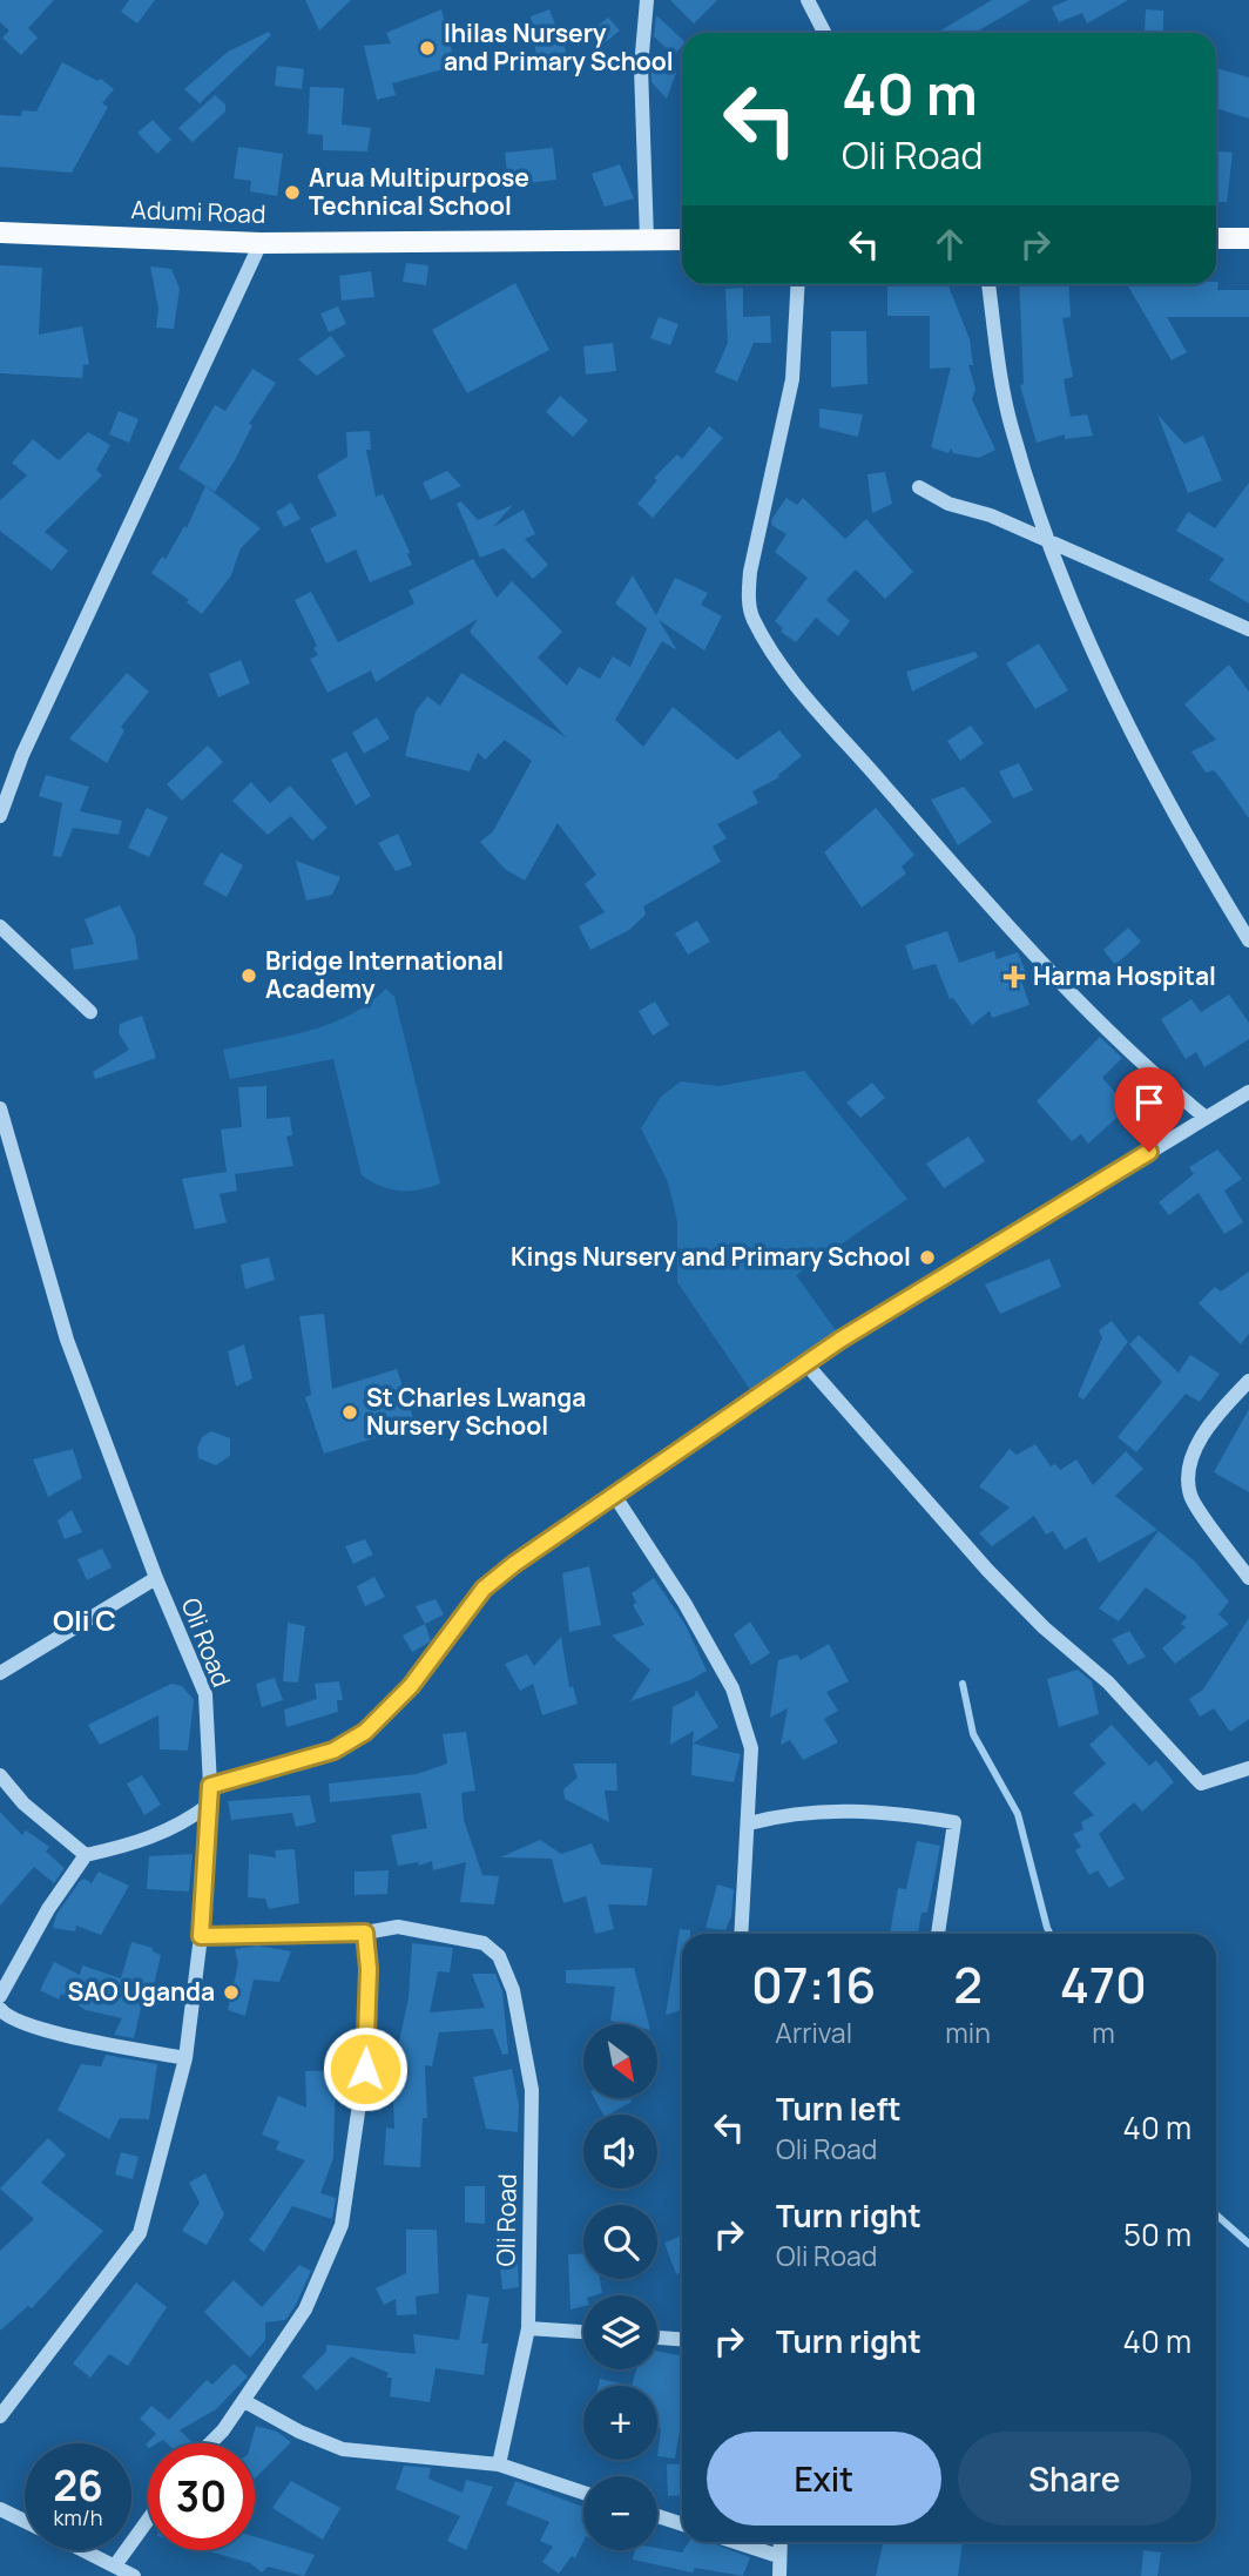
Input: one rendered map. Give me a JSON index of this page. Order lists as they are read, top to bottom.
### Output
{
  "streets": {
    "main road": ["Adumi Road"],
    "street": ["Oli Road"]
  },
  "districts": ["Oli C"],
  "places": {
    "other": [
      "Ihilas Nursery and Primary School",
      "Arua Multipurpose Technical School",
      "Bridge International Academy",
      "Kings Nursery and Primary School",
      "St Charles Lwanga Nursery School",
      "SAO Uganda"
    ],
    "health": ["Harma Hospital"]
  },
  "north": "bottom right",
  "page": {
    "turn": ["40 m", "Oli Road"],
    "eta": [
      "07:16",
      "Arrival",
      "2",
      "min",
      "470",
      "m"
    ],
    "map_buttons": ["+", "−"],
    "list": [
      {
        "name": "Turn left",
        "note": "Oli Road",
        "value": "40 m"
      },
      {
        "name": "Turn right",
        "note": "Oli Road",
        "value": "50 m"
      },
      {
        "name": "Turn right",
        "value": "40 m"
      }
    ],
    "buttons": ["Exit", "Share"],
    "speed": "26 km/h",
    "limit": "30"
  }
}
